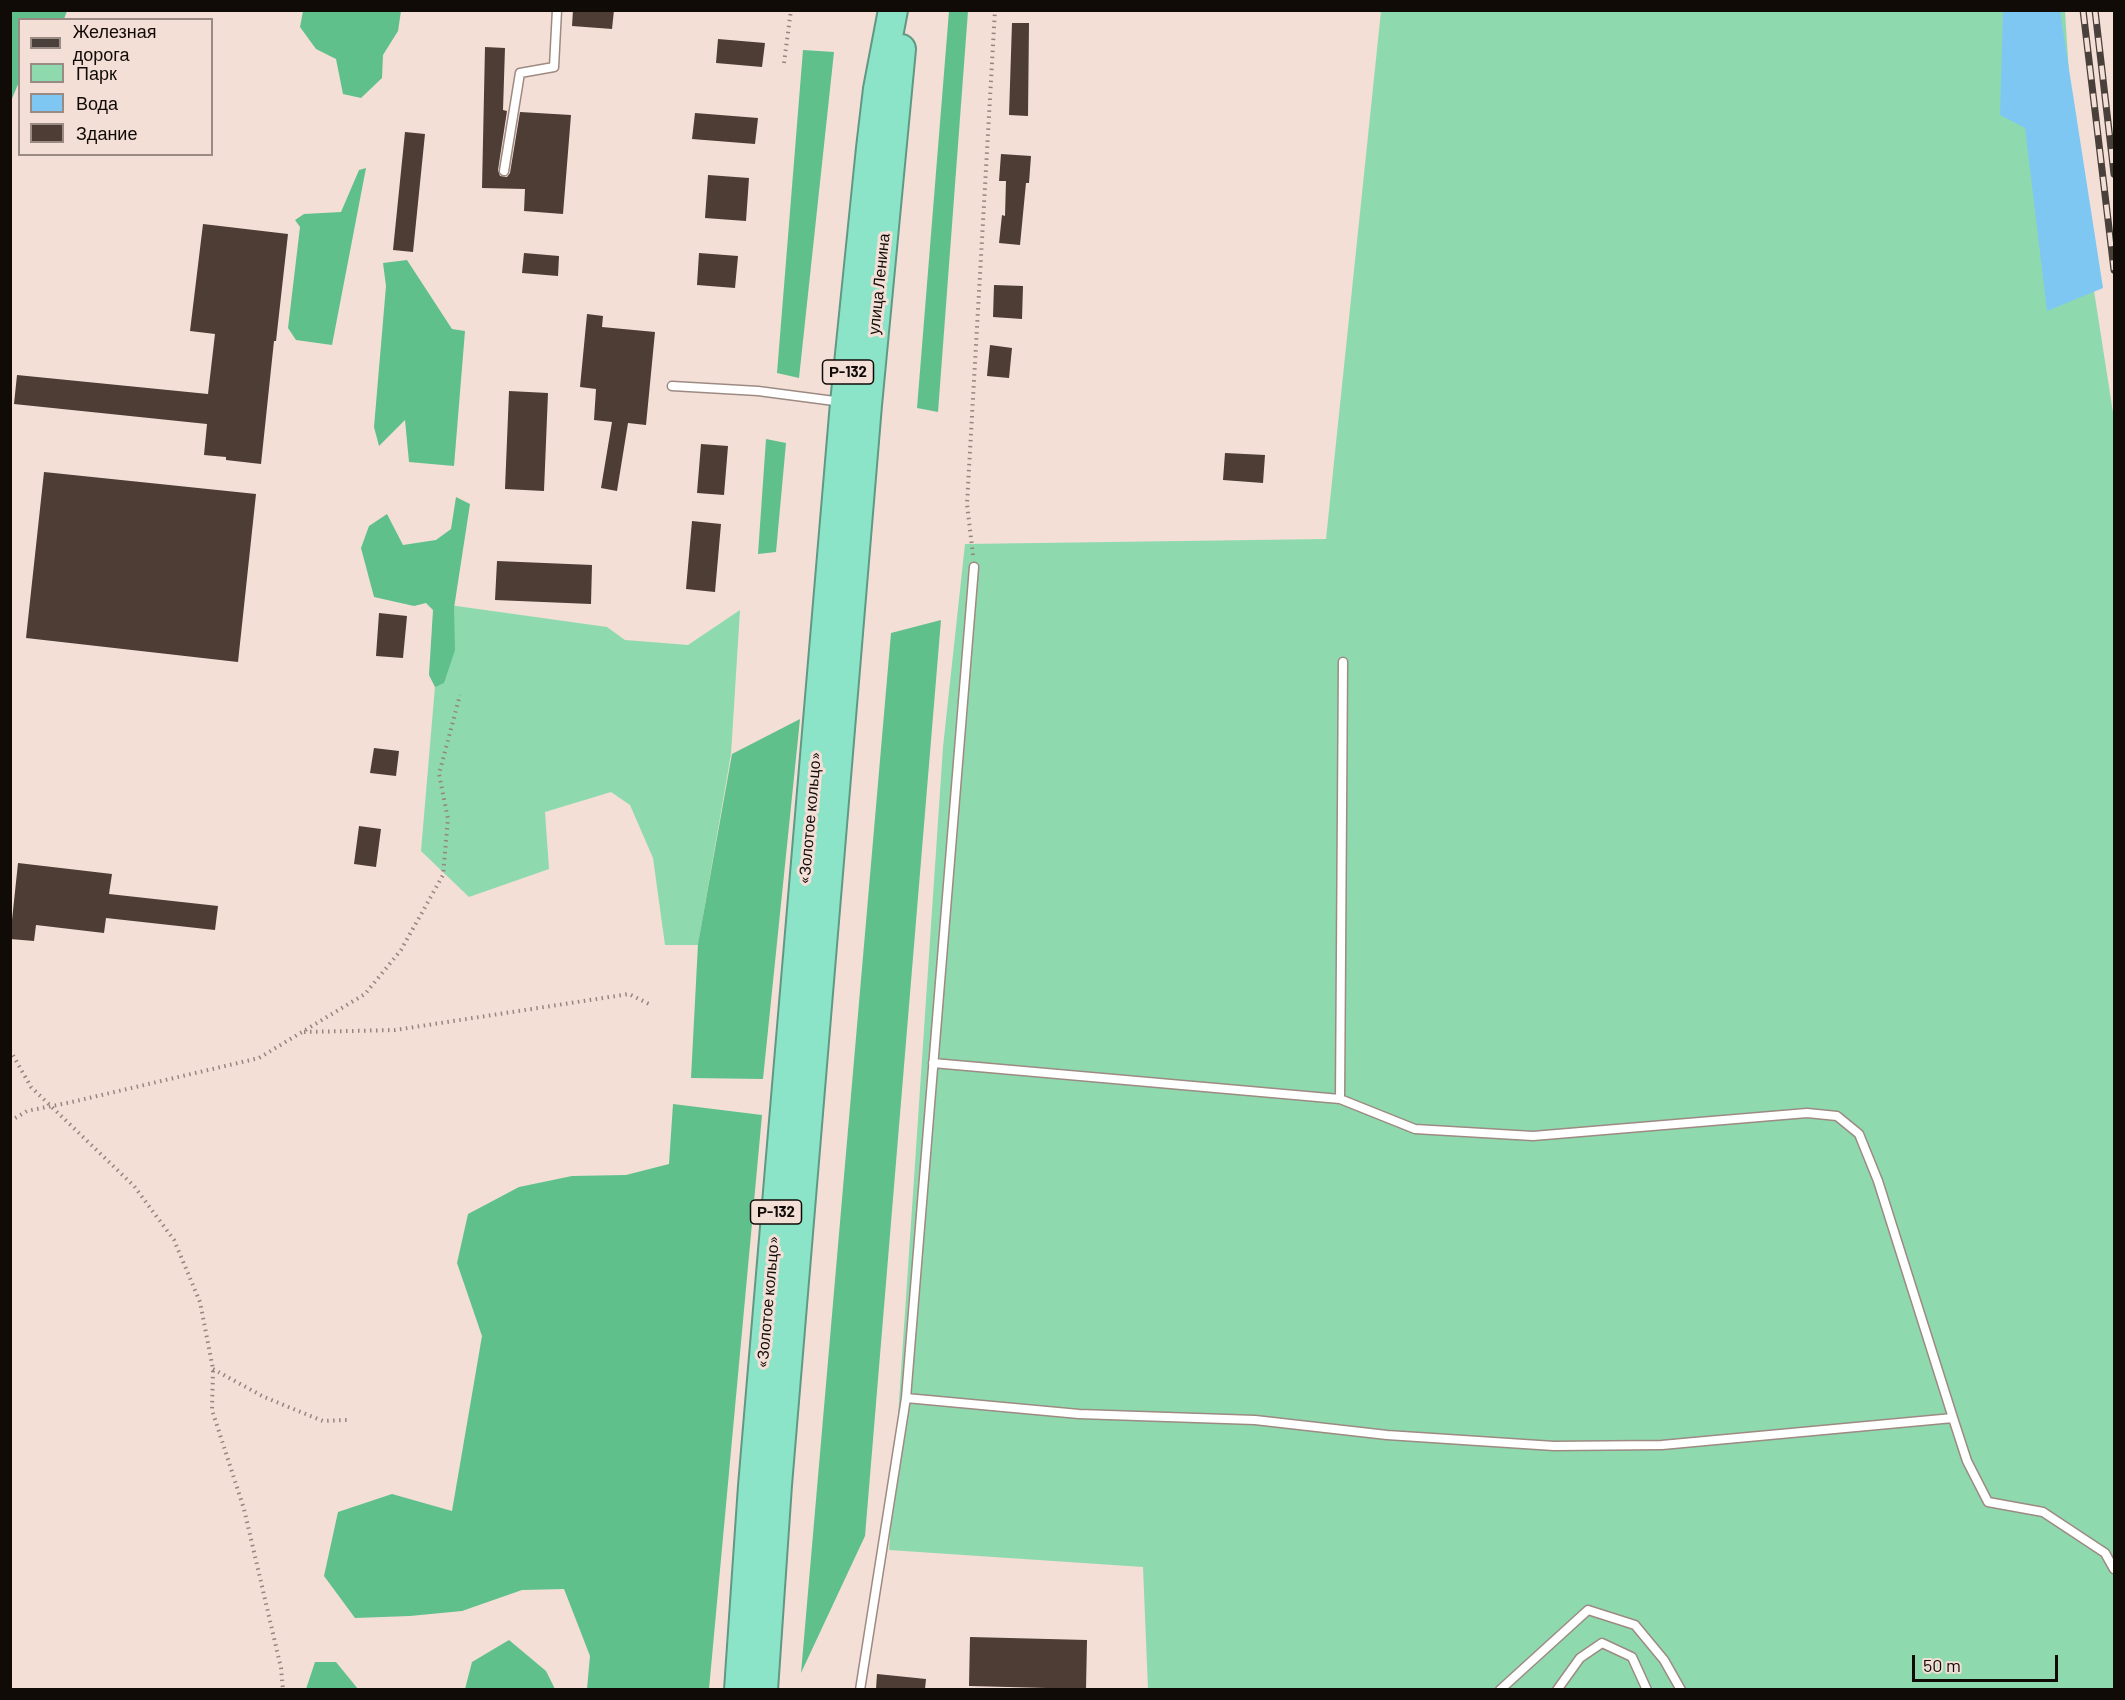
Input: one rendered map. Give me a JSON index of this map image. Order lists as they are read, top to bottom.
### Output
{
  "streets": {
    "highway": ["улица Ленина", "Р-132", "«Золотое кольцо»"]
  },
  "crossings": [
    ["улица Ленина", "«Золотое кольцо»"]
  ],
  "legend": [
    "Железная дорога",
    "Парк",
    "Вода",
    "Здание"
  ],
  "scale_bar": "50 m"
}
